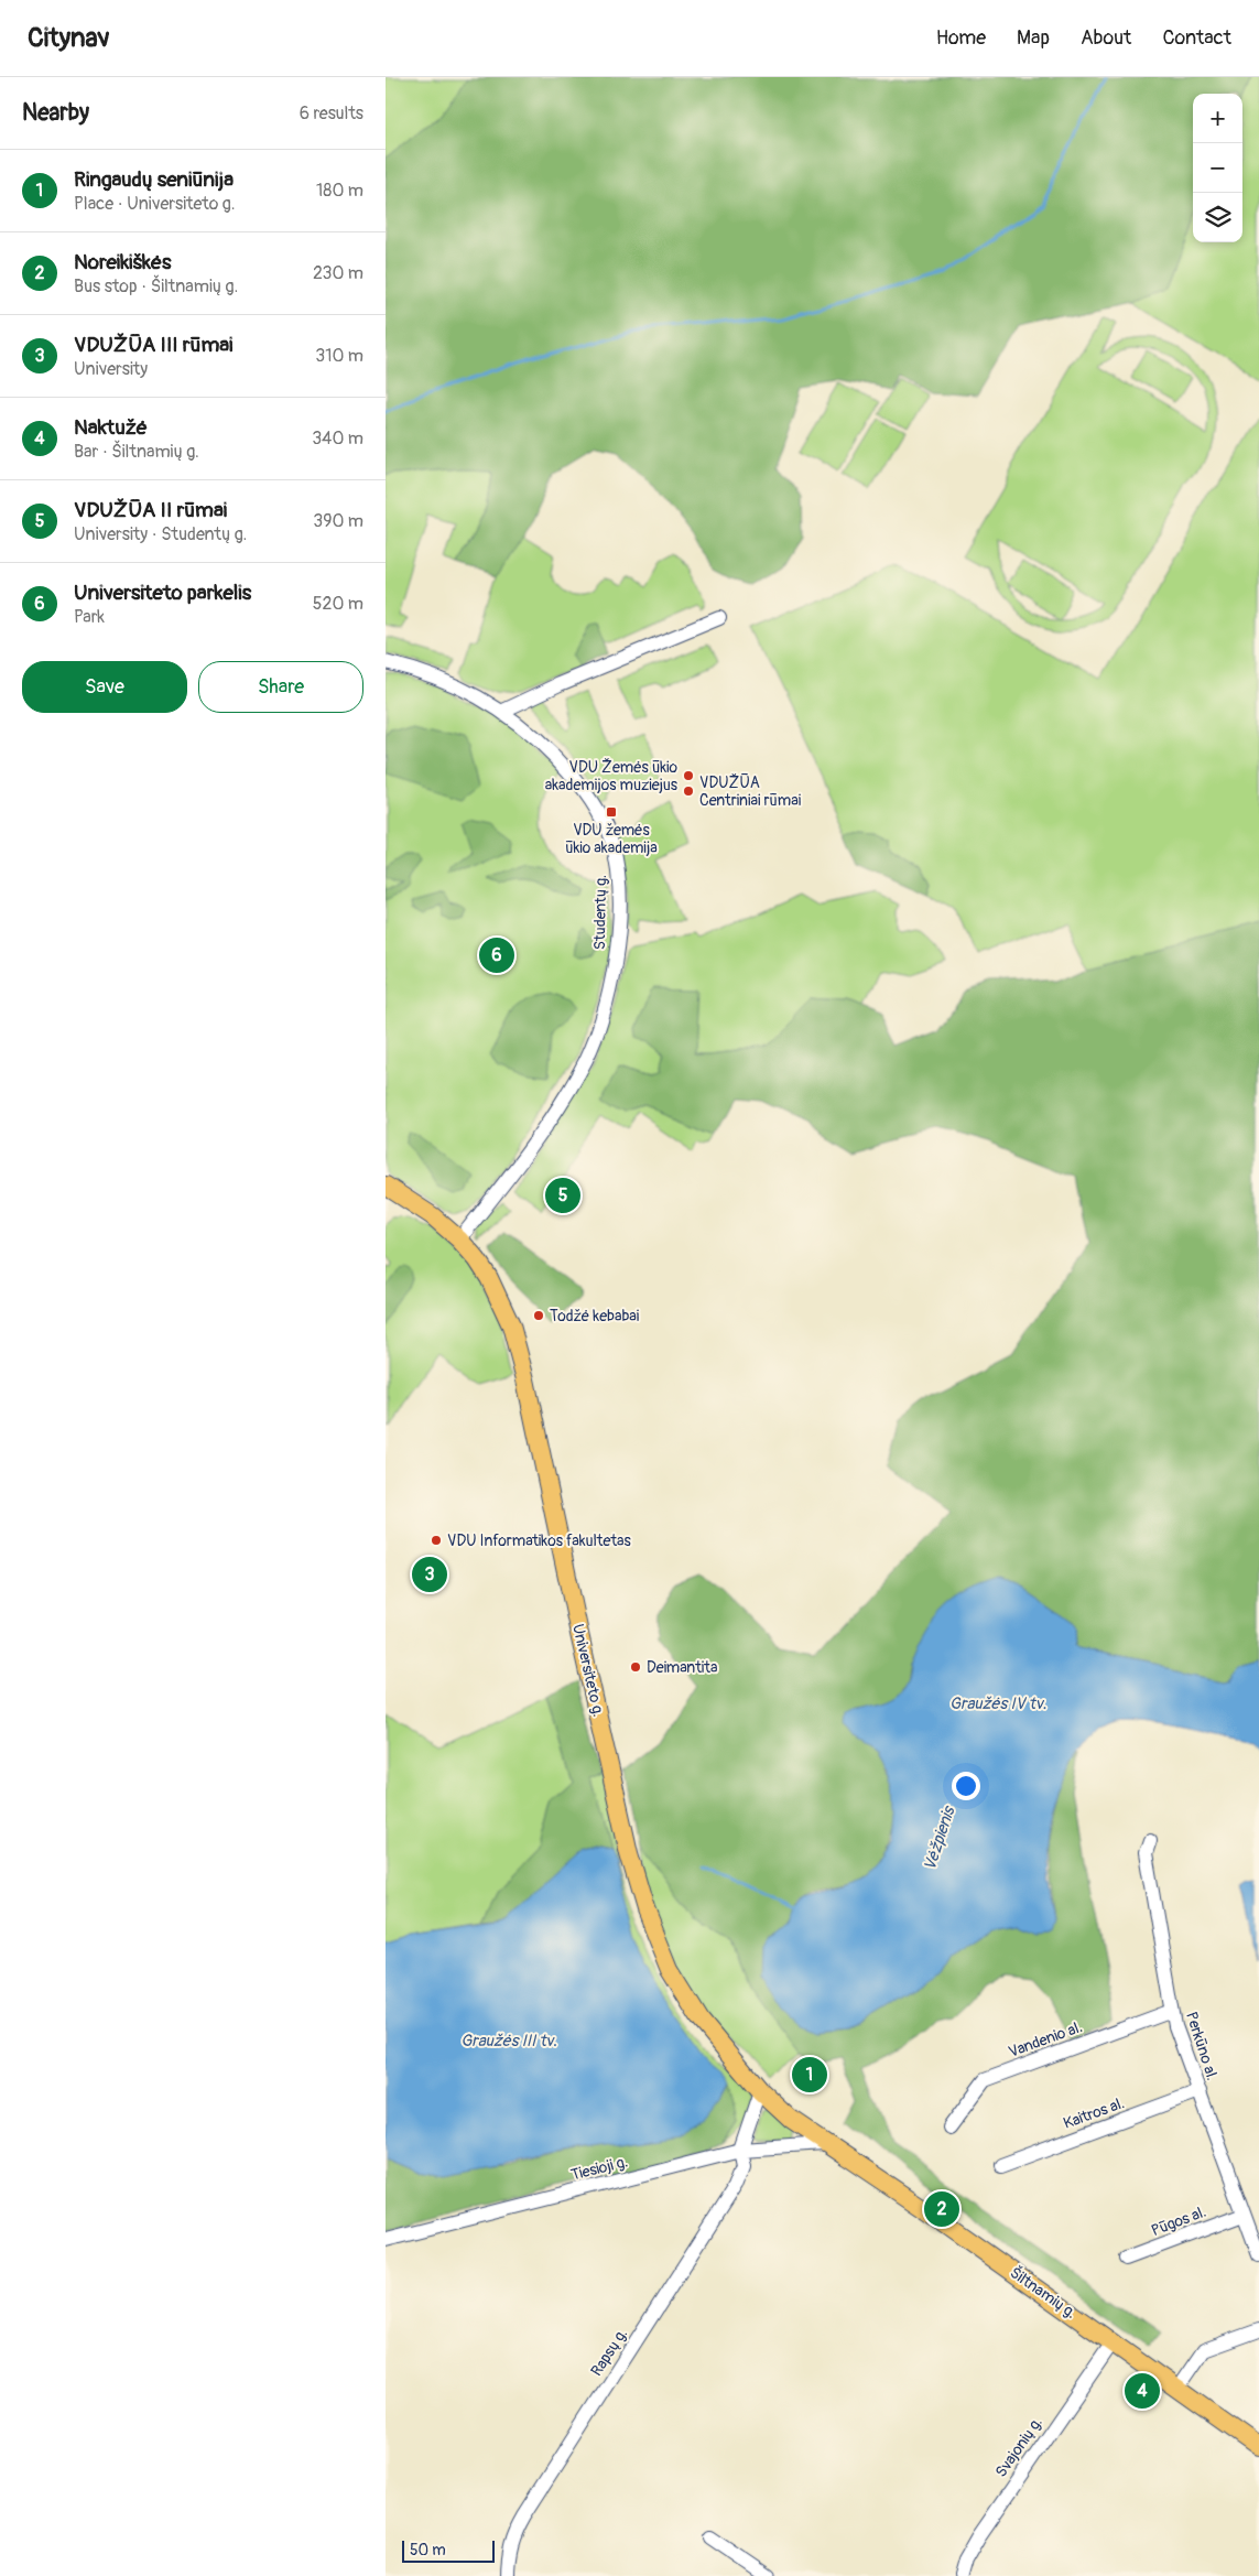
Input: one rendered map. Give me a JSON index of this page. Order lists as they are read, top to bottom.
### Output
{
  "streets": {
    "main road": ["Universiteto g.", "Šiltnamių g."],
    "street": [
      "Studentų g.",
      "Vandenio al.",
      "Perkūno al.",
      "Kaitros al.",
      "Tiesioji g.",
      "Pūgos al.",
      "Rapsų g.",
      "Svajonių g."
    ]
  },
  "crossings": [
    ["Studentų g.", "Universiteto g."],
    ["Universiteto g.", "Tiesioji g."],
    ["Universiteto g.", "Šiltnamių g."],
    ["Universiteto g.", "Rapsų g."],
    ["Vandenio al.", "Perkūno al."],
    ["Perkūno al.", "Kaitros al."],
    ["Perkūno al.", "Pūgos al."],
    ["Tiesioji g.", "Šiltnamių g."],
    ["Tiesioji g.", "Rapsų g."],
    ["Šiltnamių g.", "Svajonių g."]
  ],
  "water": ["Graužės IV tv.", "Vėžpienis", "Graužės III tv."],
  "places": {
    "other": [
      "VDU Žemės ūkio akademijos muziejus",
      "VDUŽŪA Centriniai rūmai",
      "Todžė kebabai",
      "VDU Informatikos fakultetas",
      "Deimantita"
    ],
    "transit": ["VDU žemės ūkio akademija"]
  },
  "scale_bar": "50 m",
  "page": {
    "header": "Citynav",
    "nav": [
      "Home",
      "Map",
      "About",
      "Contact"
    ],
    "heading": ["Nearby", "6 results"],
    "map_buttons": ["+", "−"],
    "list": [
      {
        "mark": "1",
        "name": "Ringaudų seniūnija",
        "note": "Place · Universiteto g.",
        "value": "180 m"
      },
      {
        "mark": "2",
        "name": "Noreikiškės",
        "note": "Bus stop · Šiltnamių g.",
        "value": "230 m"
      },
      {
        "mark": "3",
        "name": "VDUŽŪA III rūmai",
        "note": "University",
        "value": "310 m"
      },
      {
        "mark": "4",
        "name": "Naktužė",
        "note": "Bar · Šiltnamių g.",
        "value": "340 m"
      },
      {
        "mark": "5",
        "name": "VDUŽŪA II rūmai",
        "note": "University · Studentų g.",
        "value": "390 m"
      },
      {
        "mark": "6",
        "name": "Universiteto parkelis",
        "note": "Park",
        "value": "520 m"
      }
    ],
    "buttons": ["Save", "Share"],
    "pins": [
      "6",
      "5",
      "3",
      "1",
      "2",
      "4"
    ],
    "scale": "50 m"
  }
}
